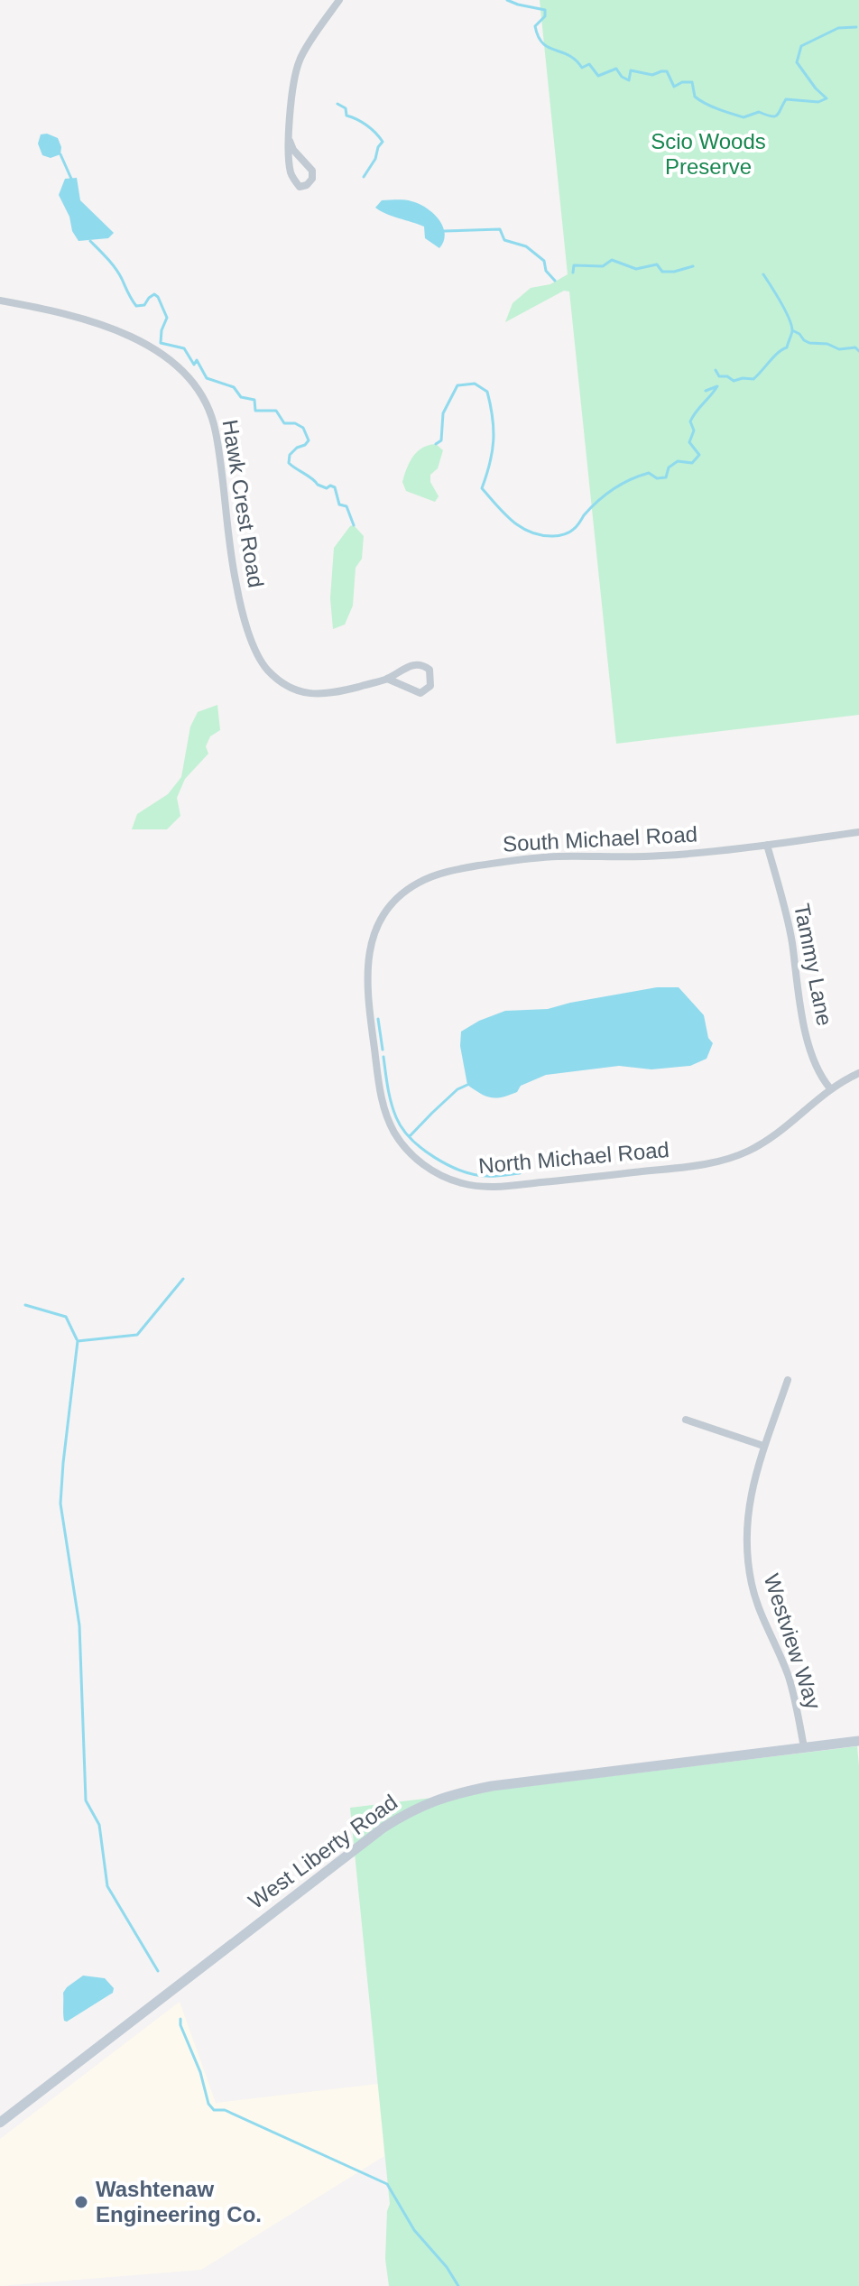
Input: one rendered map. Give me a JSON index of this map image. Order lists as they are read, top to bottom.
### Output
{
  "streets": {
    "main road": ["West Liberty Road"],
    "street": [
      "Hawk Crest Road",
      "South Michael Road",
      "Tammy Lane",
      "North Michael Road",
      "Westview Way"
    ]
  },
  "crossings": [
    ["South Michael Road", "Tammy Lane"],
    ["South Michael Road", "North Michael Road"],
    ["Tammy Lane", "North Michael Road"],
    ["Westview Way", "West Liberty Road"]
  ],
  "parks": ["Scio Woods Preserve"],
  "places": ["Washtenaw Engineering Co."]
}
